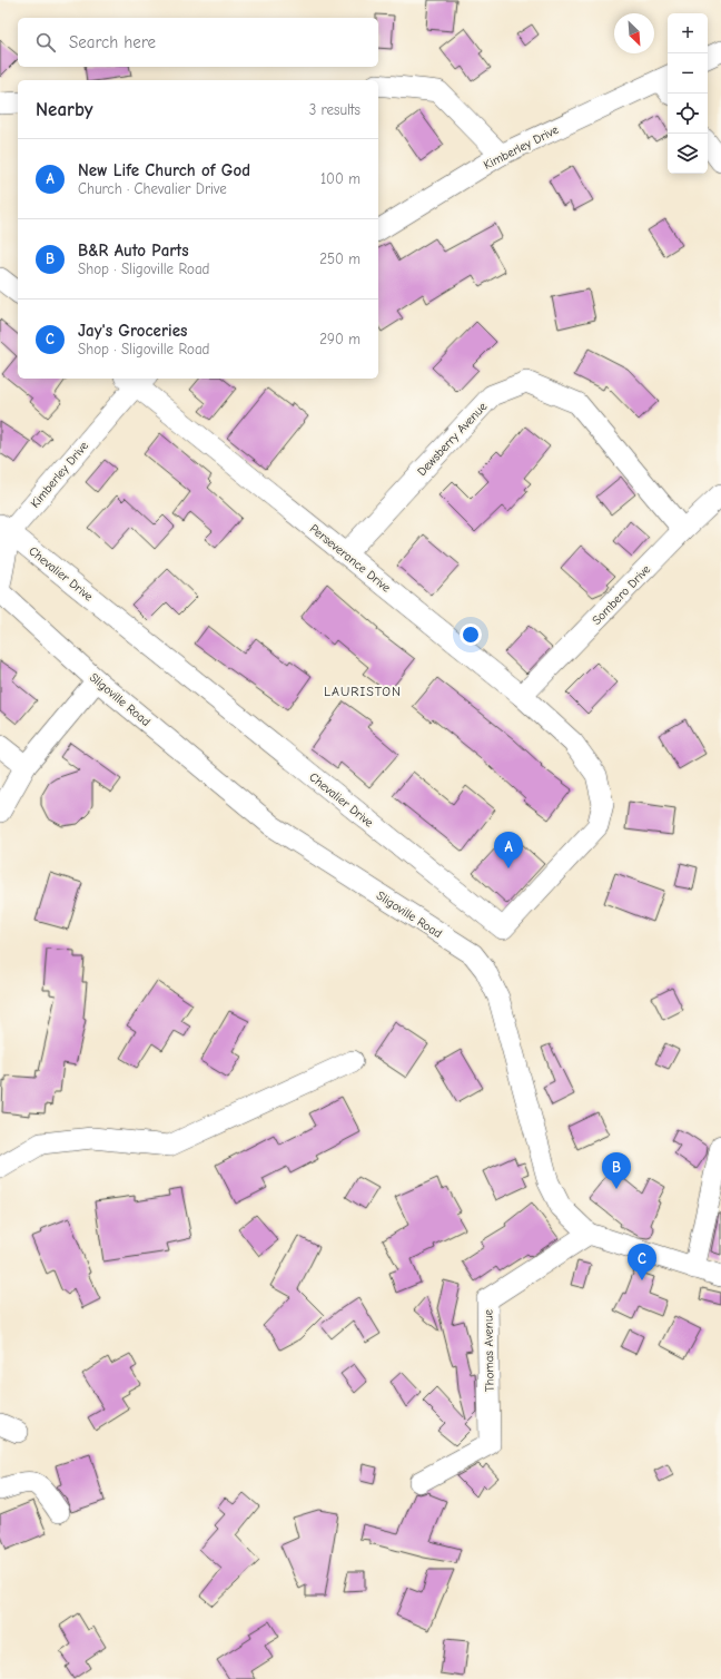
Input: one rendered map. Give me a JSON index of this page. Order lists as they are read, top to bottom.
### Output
{
  "streets": {
    "street": [
      "Kimberley Drive",
      "Dewsberry Avenue",
      "Perseverance Drive",
      "Chevalier Drive",
      "Sombero Drive",
      "Sligoville Road",
      "Thomas Avenue"
    ]
  },
  "crossings": [
    ["Kimberley Drive", "Perseverance Drive"],
    ["Kimberley Drive", "Chevalier Drive"],
    ["Dewsberry Avenue", "Perseverance Drive"],
    ["Dewsberry Avenue", "Sombero Drive"],
    ["Perseverance Drive", "Chevalier Drive"],
    ["Perseverance Drive", "Sombero Drive"],
    ["Sligoville Road", "Thomas Avenue"]
  ],
  "districts": ["LAURISTON"],
  "north": "bottom right",
  "page": {
    "map_buttons": ["+", "−"],
    "search": "Search here",
    "heading": ["Nearby", "3 results"],
    "list": [
      {
        "mark": "A",
        "name": "New Life Church of God",
        "note": "Church · Chevalier Drive",
        "value": "100 m"
      },
      {
        "mark": "B",
        "name": "B&R Auto Parts",
        "note": "Shop · Sligoville Road",
        "value": "250 m"
      },
      {
        "mark": "C",
        "name": "Jay's Groceries",
        "note": "Shop · Sligoville Road",
        "value": "290 m"
      }
    ],
    "pins": ["A", "B", "C"]
  }
}
